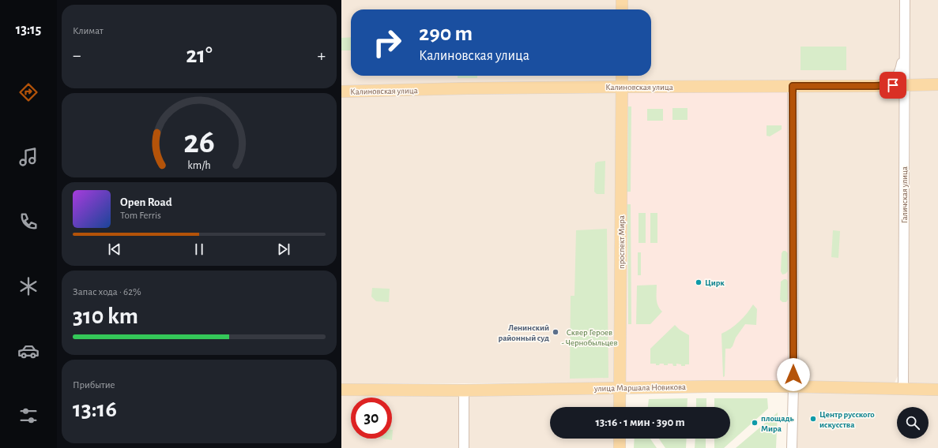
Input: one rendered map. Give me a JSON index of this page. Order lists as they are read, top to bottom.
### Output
{
  "streets": {
    "main road": ["Калиновская улица", "проспект Мира", "улица Маршала Новикова"],
    "street": ["Галичская улица"]
  },
  "crossings": [
    ["Калиновская улица", "Галичская улица"],
    ["Калиновская улица", "проспект Мира"],
    ["Галичская улица", "улица Маршала Новикова"],
    ["проспект Мира", "улица Маршала Новикова"]
  ],
  "parks": ["Сквер Героев - Чернобыльцев"],
  "places": [
    "Цирк",
    "Ленинский районный суд",
    "Центр русского искусства",
    "площадь Мира"
  ],
  "page": {
    "tabs": "13:15",
    "tile": [
      "Климат",
      ["Запас хода · 62%", "310 km"],
      ["Прибытие", "13:16"]
    ],
    "turn": ["290 m", "Калиновская улица"],
    "heat": ["−", "21°", "+"],
    "song": ["Open Road", "Tom Ferris"],
    "limit": "30",
    "trip": "13:16 · 1 мин · 390 m",
    "gauge": ["26", "km/h"]
  }
}
